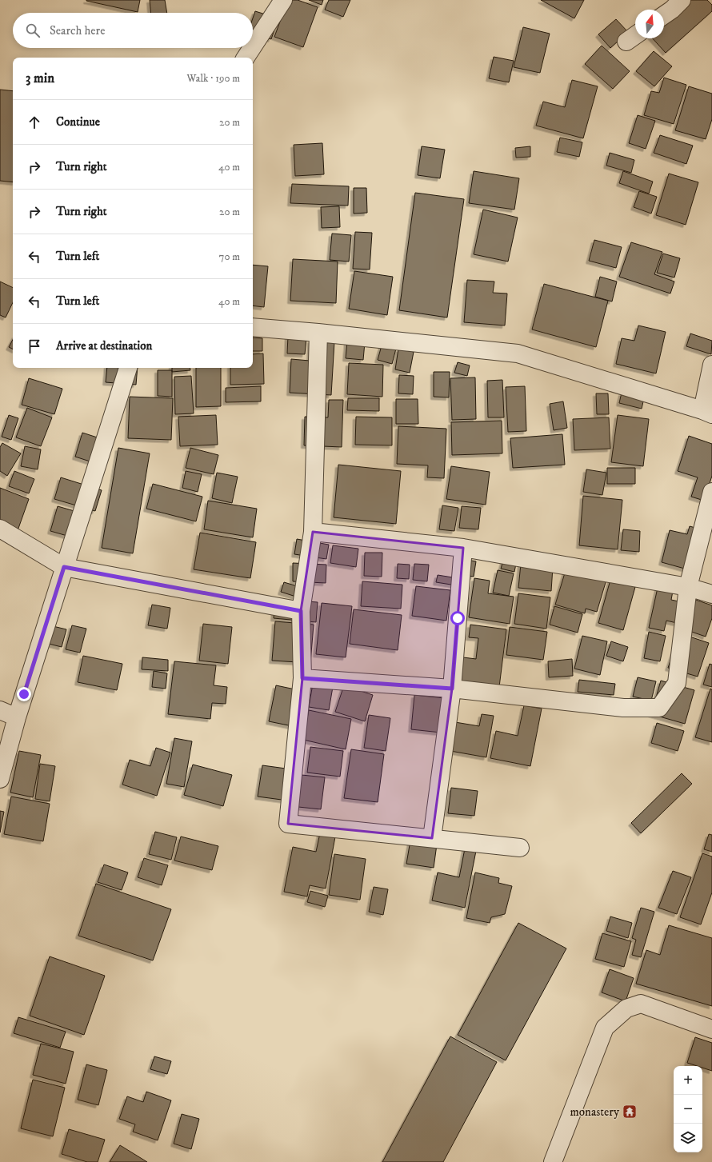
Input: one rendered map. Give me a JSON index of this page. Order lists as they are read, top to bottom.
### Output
{
  "places": {
    "temple": ["monastery"]
  },
  "north": "top",
  "page": {
    "search": "Search here",
    "heading": ["3 min", "Walk · 190 m"],
    "list": [
      ["Continue", "20 m"],
      ["Turn right", "40 m"],
      ["Turn right", "20 m"],
      ["Turn left", "70 m"],
      ["Turn left", "40 m"],
      "Arrive at destination"
    ],
    "map_buttons": ["+", "−"]
  }
}
